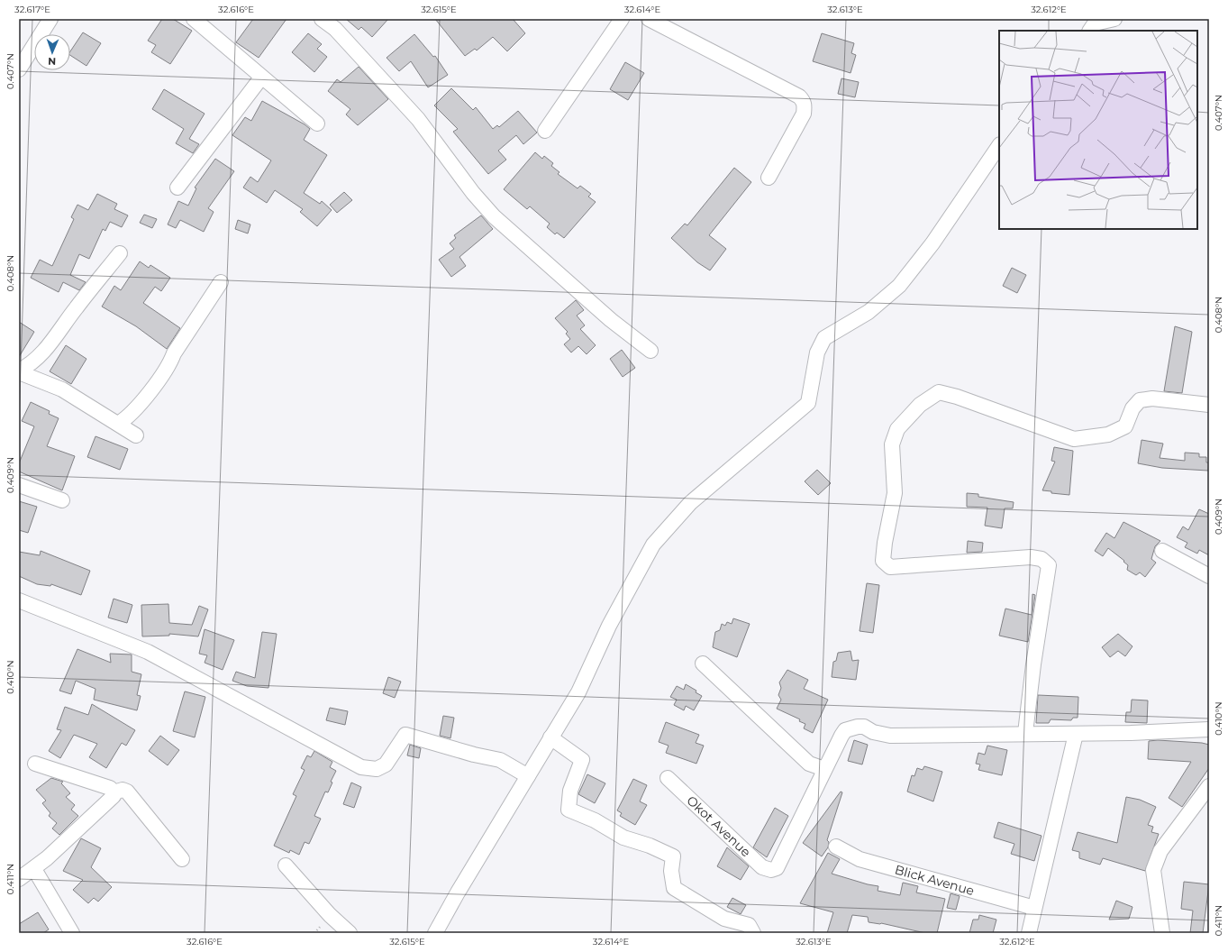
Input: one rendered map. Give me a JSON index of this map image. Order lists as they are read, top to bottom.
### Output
{
  "streets": {
    "street": ["Okot Avenue", "Blick Avenue"]
  },
  "north": "bottom",
  "coordinates": [
    "32.617°E",
    "32.616°E",
    "32.615°E",
    "32.614°E",
    "32.613°E",
    "32.612°E",
    "0.407°N",
    "0.408°N",
    "0.409°N",
    "0.410°N",
    "0.411°N"
  ]
}
